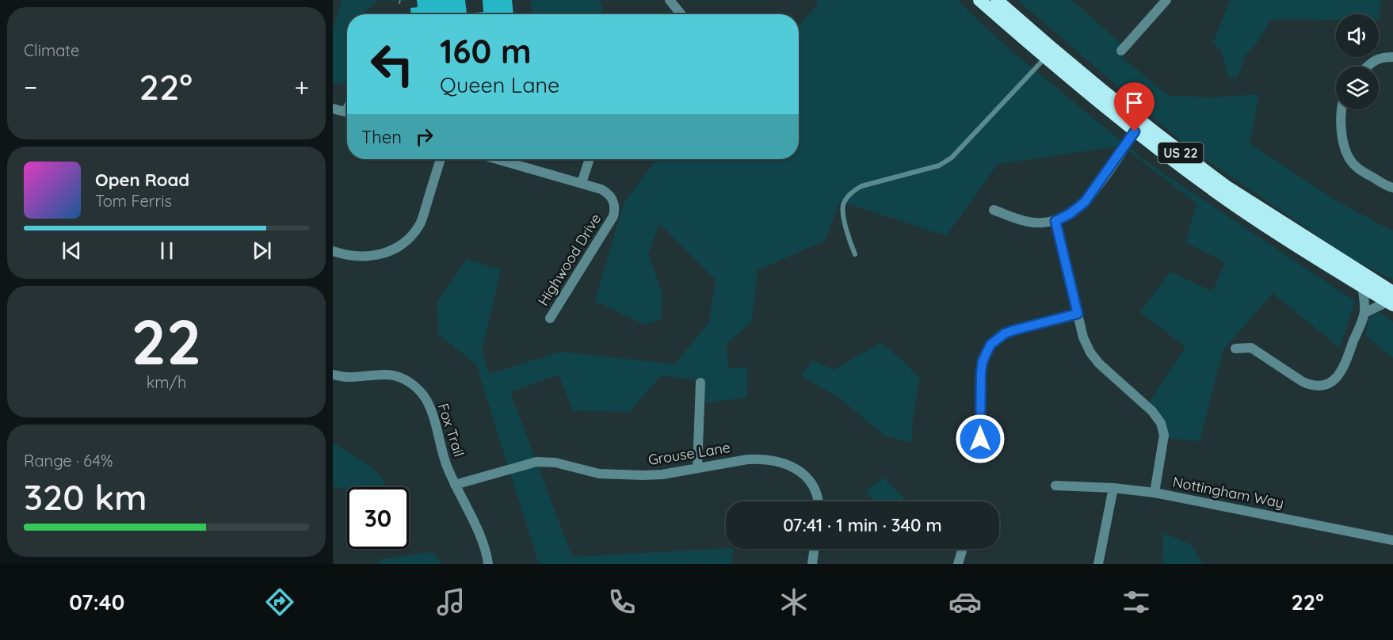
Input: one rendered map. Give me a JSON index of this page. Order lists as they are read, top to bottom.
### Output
{
  "streets": {
    "highway": ["US 22"],
    "street": [
      "Highwood Drive",
      "Fox Trail",
      "Grouse Lane",
      "Nottingham Way"
    ]
  },
  "crossings": [
    ["Fox Trail", "Grouse Lane"]
  ],
  "page": {
    "tile": [
      "Climate",
      ["22", "km/h"],
      ["Range · 64%", "320 km"]
    ],
    "turn": ["160 m", "Queen Lane"],
    "heat": ["−", "22°", "+"],
    "then": "Then",
    "song": ["Open Road", "Tom Ferris"],
    "limit": "30",
    "trip": "07:41 · 1 min · 340 m",
    "tabs": ["07:40", "22°"]
  }
}
